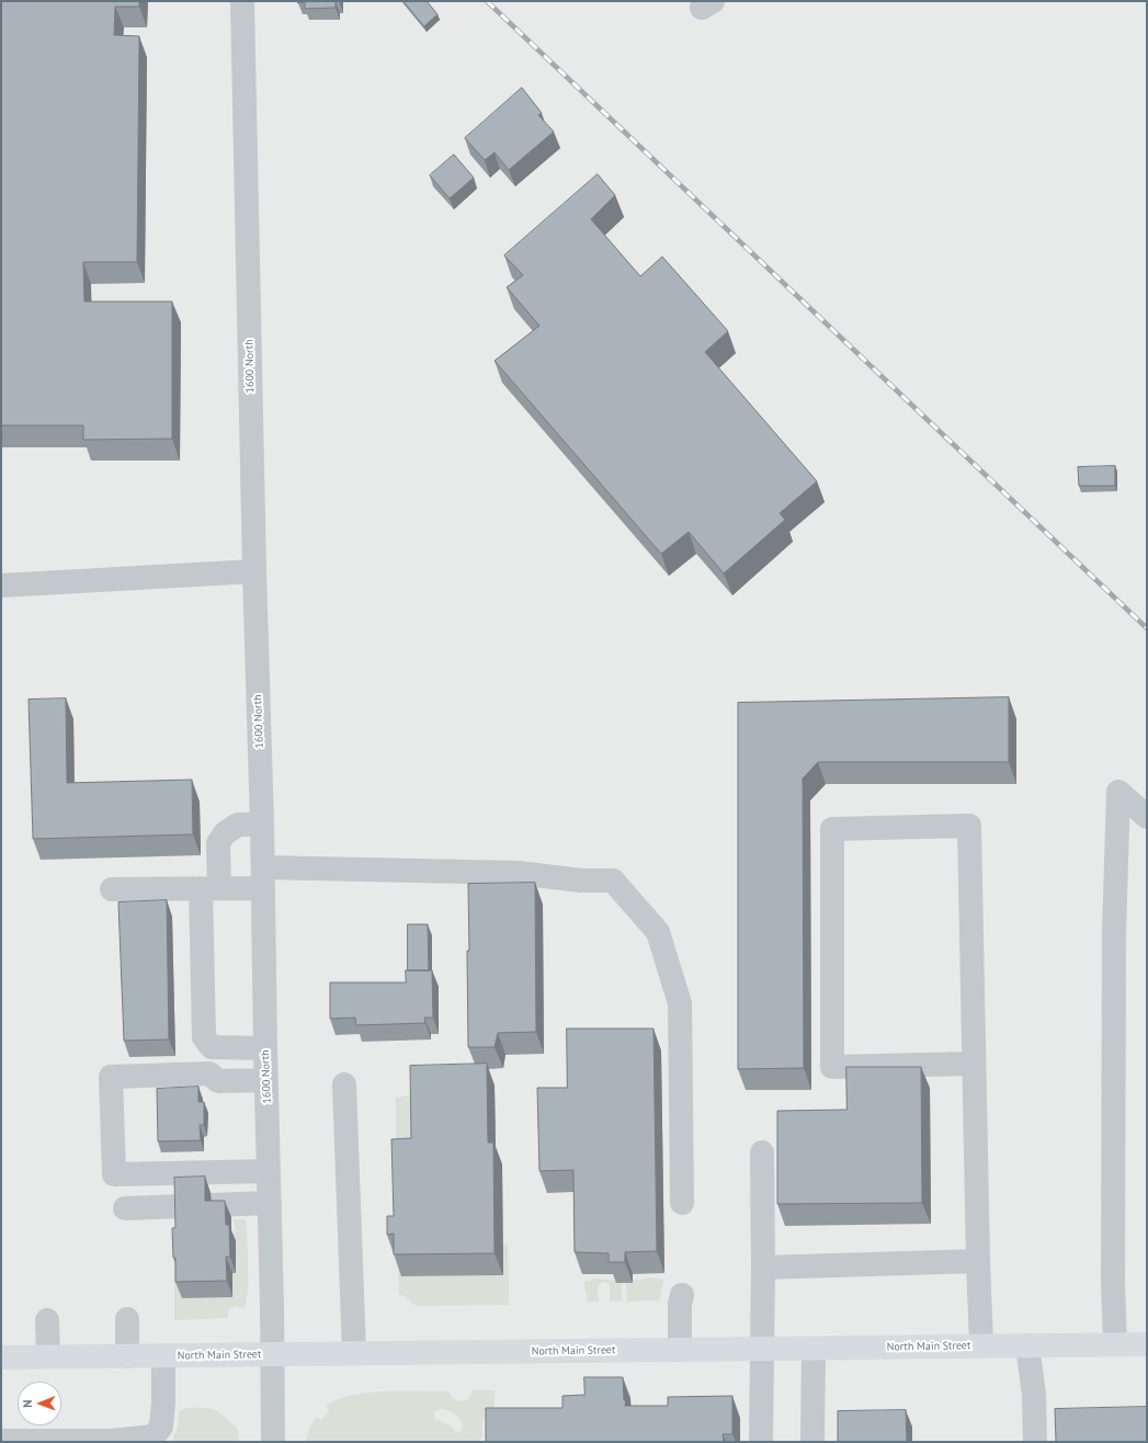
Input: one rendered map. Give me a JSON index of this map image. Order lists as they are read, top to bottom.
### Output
{
  "streets": {
    "main road": ["North Main Street"],
    "street": ["1600 North"]
  },
  "crossings": [
    ["1600 North", "North Main Street"]
  ],
  "north": "left"
}
